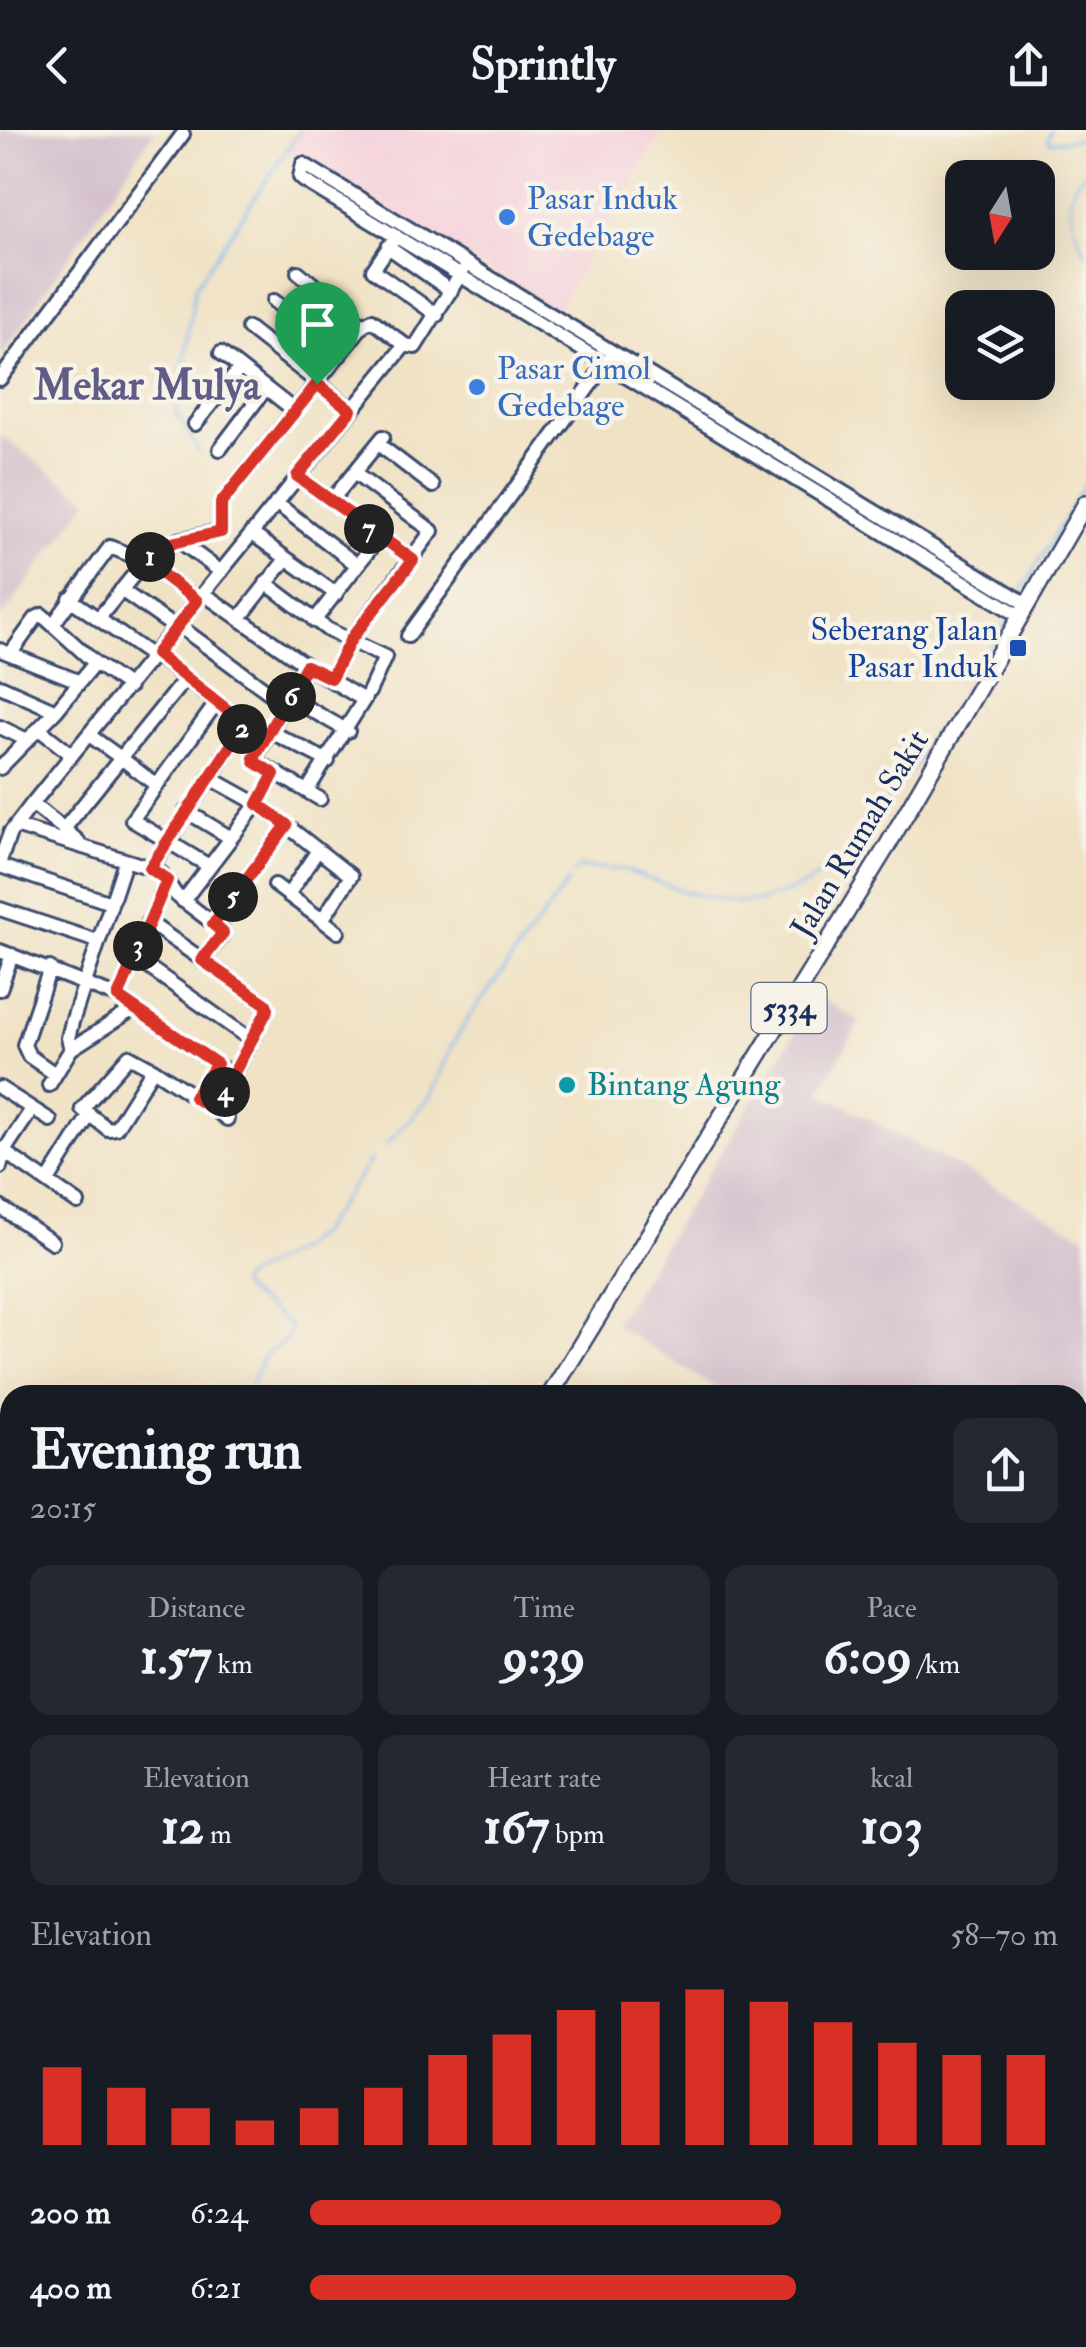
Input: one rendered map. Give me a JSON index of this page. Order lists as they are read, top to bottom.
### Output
{
  "streets": {
    "main road": ["Jalan Rumah Sakit", "5334"]
  },
  "districts": ["Mekar Mulya"],
  "places": {
    "other": ["Pasar Induk Gedebage", "Pasar Cimol Gedebage", "Bintang Agung"],
    "transit": ["Seberang Jalan Pasar Induk"]
  },
  "north": "bottom",
  "page": {
    "header": "Sprintly",
    "pins": [
      "7",
      "1",
      "6",
      "2",
      "5",
      "3",
      "4"
    ],
    "heading": ["Evening run", "20:15"],
    "stats": [
      ["Distance", "1.57 km"],
      ["Time", "9:39"],
      ["Pace", "6:09 /km"],
      ["Elevation", "12 m"],
      ["Heart rate", "167 bpm"],
      ["kcal", "103"]
    ],
    "chart": ["Elevation", "58–70 m"],
    "list": [
      {
        "name": "200 m",
        "note": "6:24"
      },
      {
        "name": "400 m",
        "note": "6:21"
      }
    ]
  }
}
